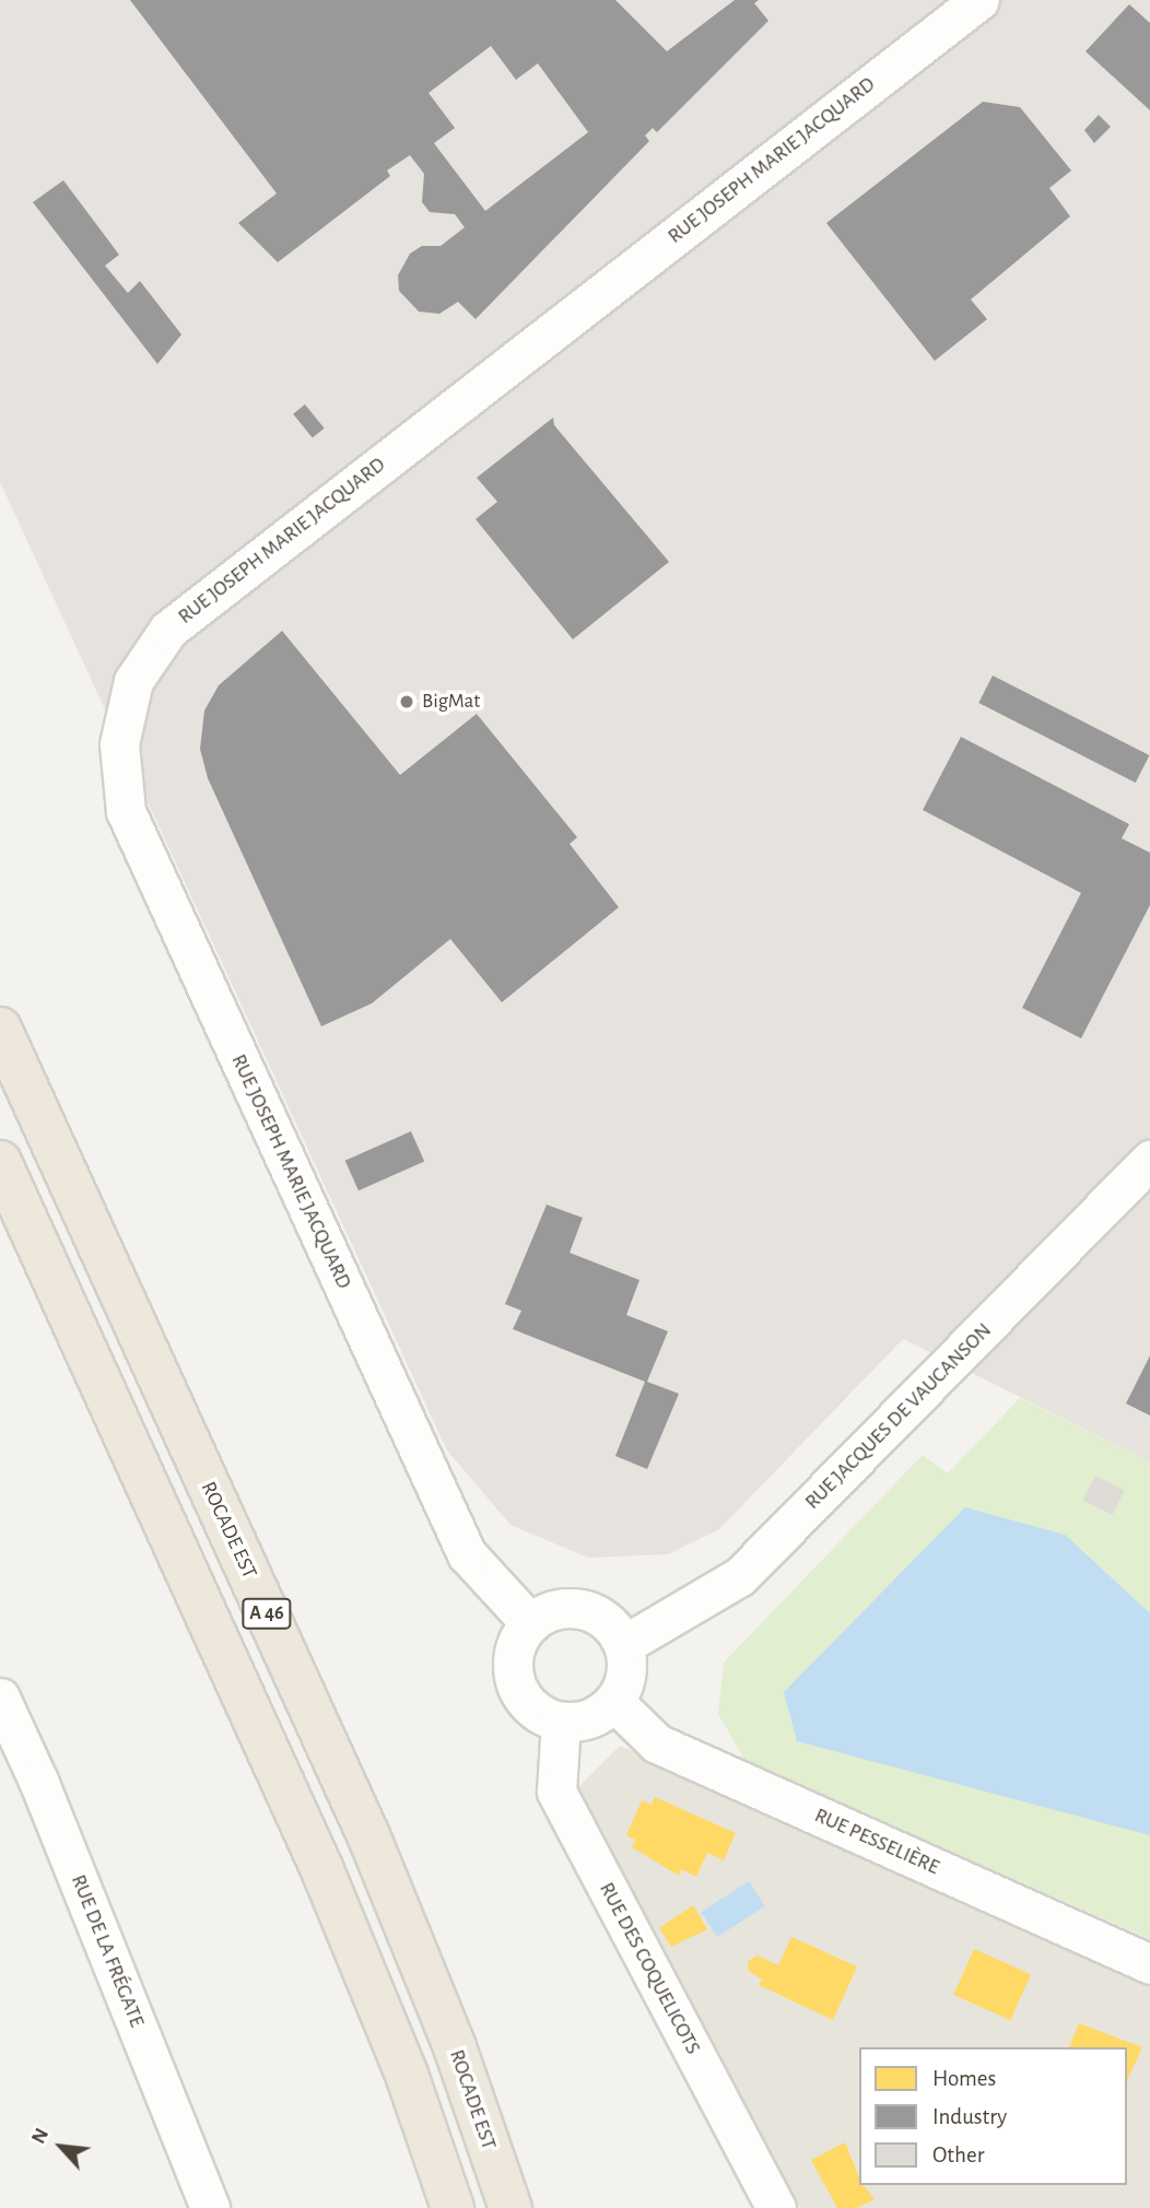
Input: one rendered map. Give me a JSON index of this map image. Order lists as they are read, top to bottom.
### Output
{
  "streets": {
    "highway": ["ROCADE EST", "A 46"],
    "street": [
      "RUE JOSEPH MARIE JACQUARD",
      "RUE JACQUES DE VAUCANSON",
      "RUE PESSELIÈRE",
      "RUE DE LA FRÉGATE",
      "RUE DES COQUELICOTS"
    ]
  },
  "crossings": [
    ["RUE JOSEPH MARIE JACQUARD", "RUE JACQUES DE VAUCANSON"],
    ["RUE JOSEPH MARIE JACQUARD", "RUE PESSELIÈRE"],
    ["RUE JOSEPH MARIE JACQUARD", "RUE DES COQUELICOTS"],
    ["RUE JACQUES DE VAUCANSON", "RUE PESSELIÈRE"],
    ["RUE JACQUES DE VAUCANSON", "RUE DES COQUELICOTS"],
    ["RUE PESSELIÈRE", "RUE DES COQUELICOTS"]
  ],
  "places": ["BigMat"],
  "legend": ["Homes", "Industry", "Other"],
  "north": "top left"
}
